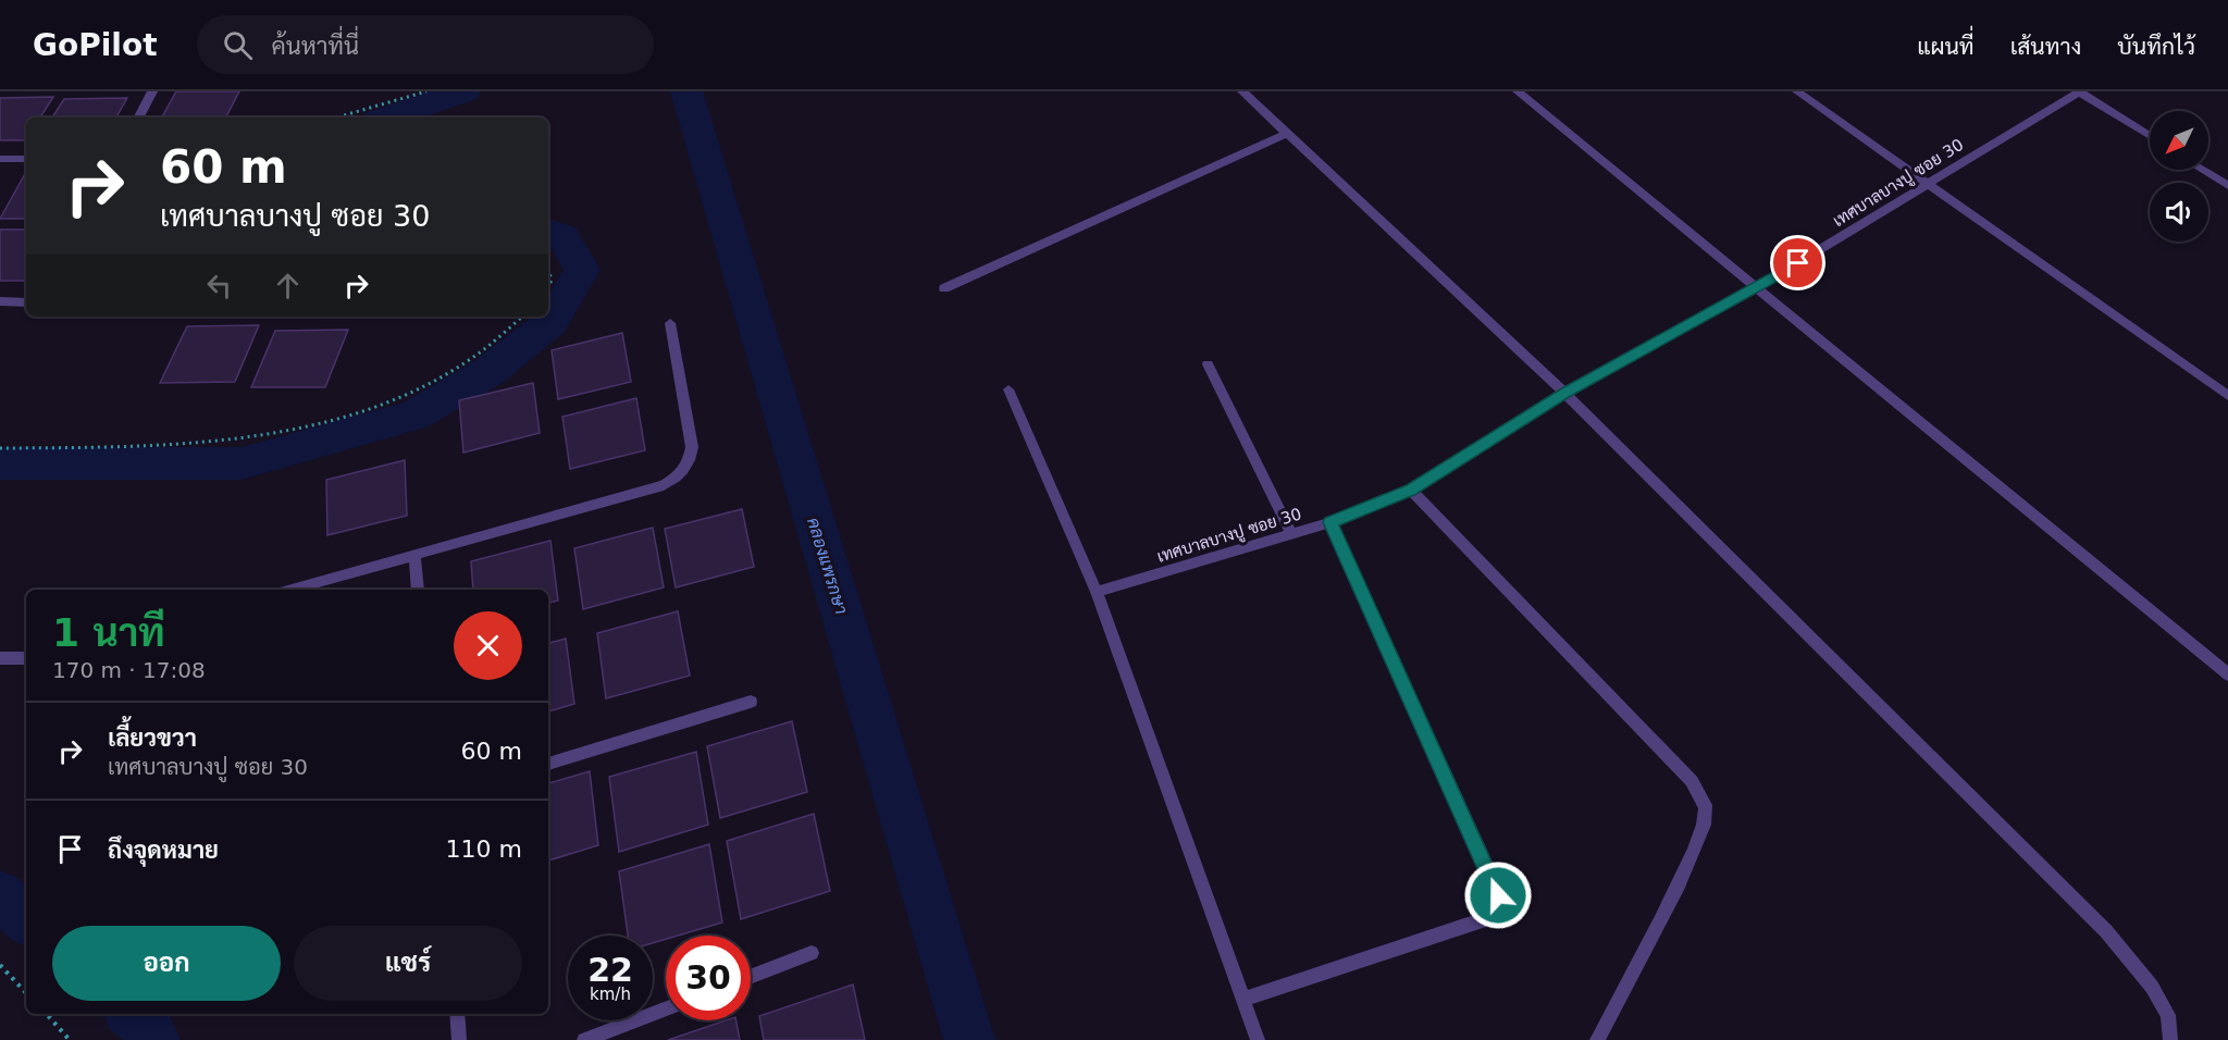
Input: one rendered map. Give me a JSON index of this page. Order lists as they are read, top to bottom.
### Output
{
  "streets": {
    "street": ["เทศบาลบางปู ซอย 30"]
  },
  "water": ["คลองแพรกษา"],
  "north": "bottom left",
  "page": {
    "header": "GoPilot",
    "search": "ค้นหาที่นี่",
    "nav": ["แผนที่", "เส้นทาง", "บันทึกไว้"],
    "turn": ["60 m", "เทศบาลบางปู ซอย 30"],
    "heading": ["1 นาที", "170 m · 17:08"],
    "list": [
      {
        "name": "เลี้ยวขวา",
        "note": "เทศบาลบางปู ซอย 30",
        "value": "60 m"
      },
      {
        "name": "ถึงจุดหมาย",
        "value": "110 m"
      }
    ],
    "buttons": ["ออก", "แชร์"],
    "speed": "22 km/h",
    "limit": "30"
  }
}
